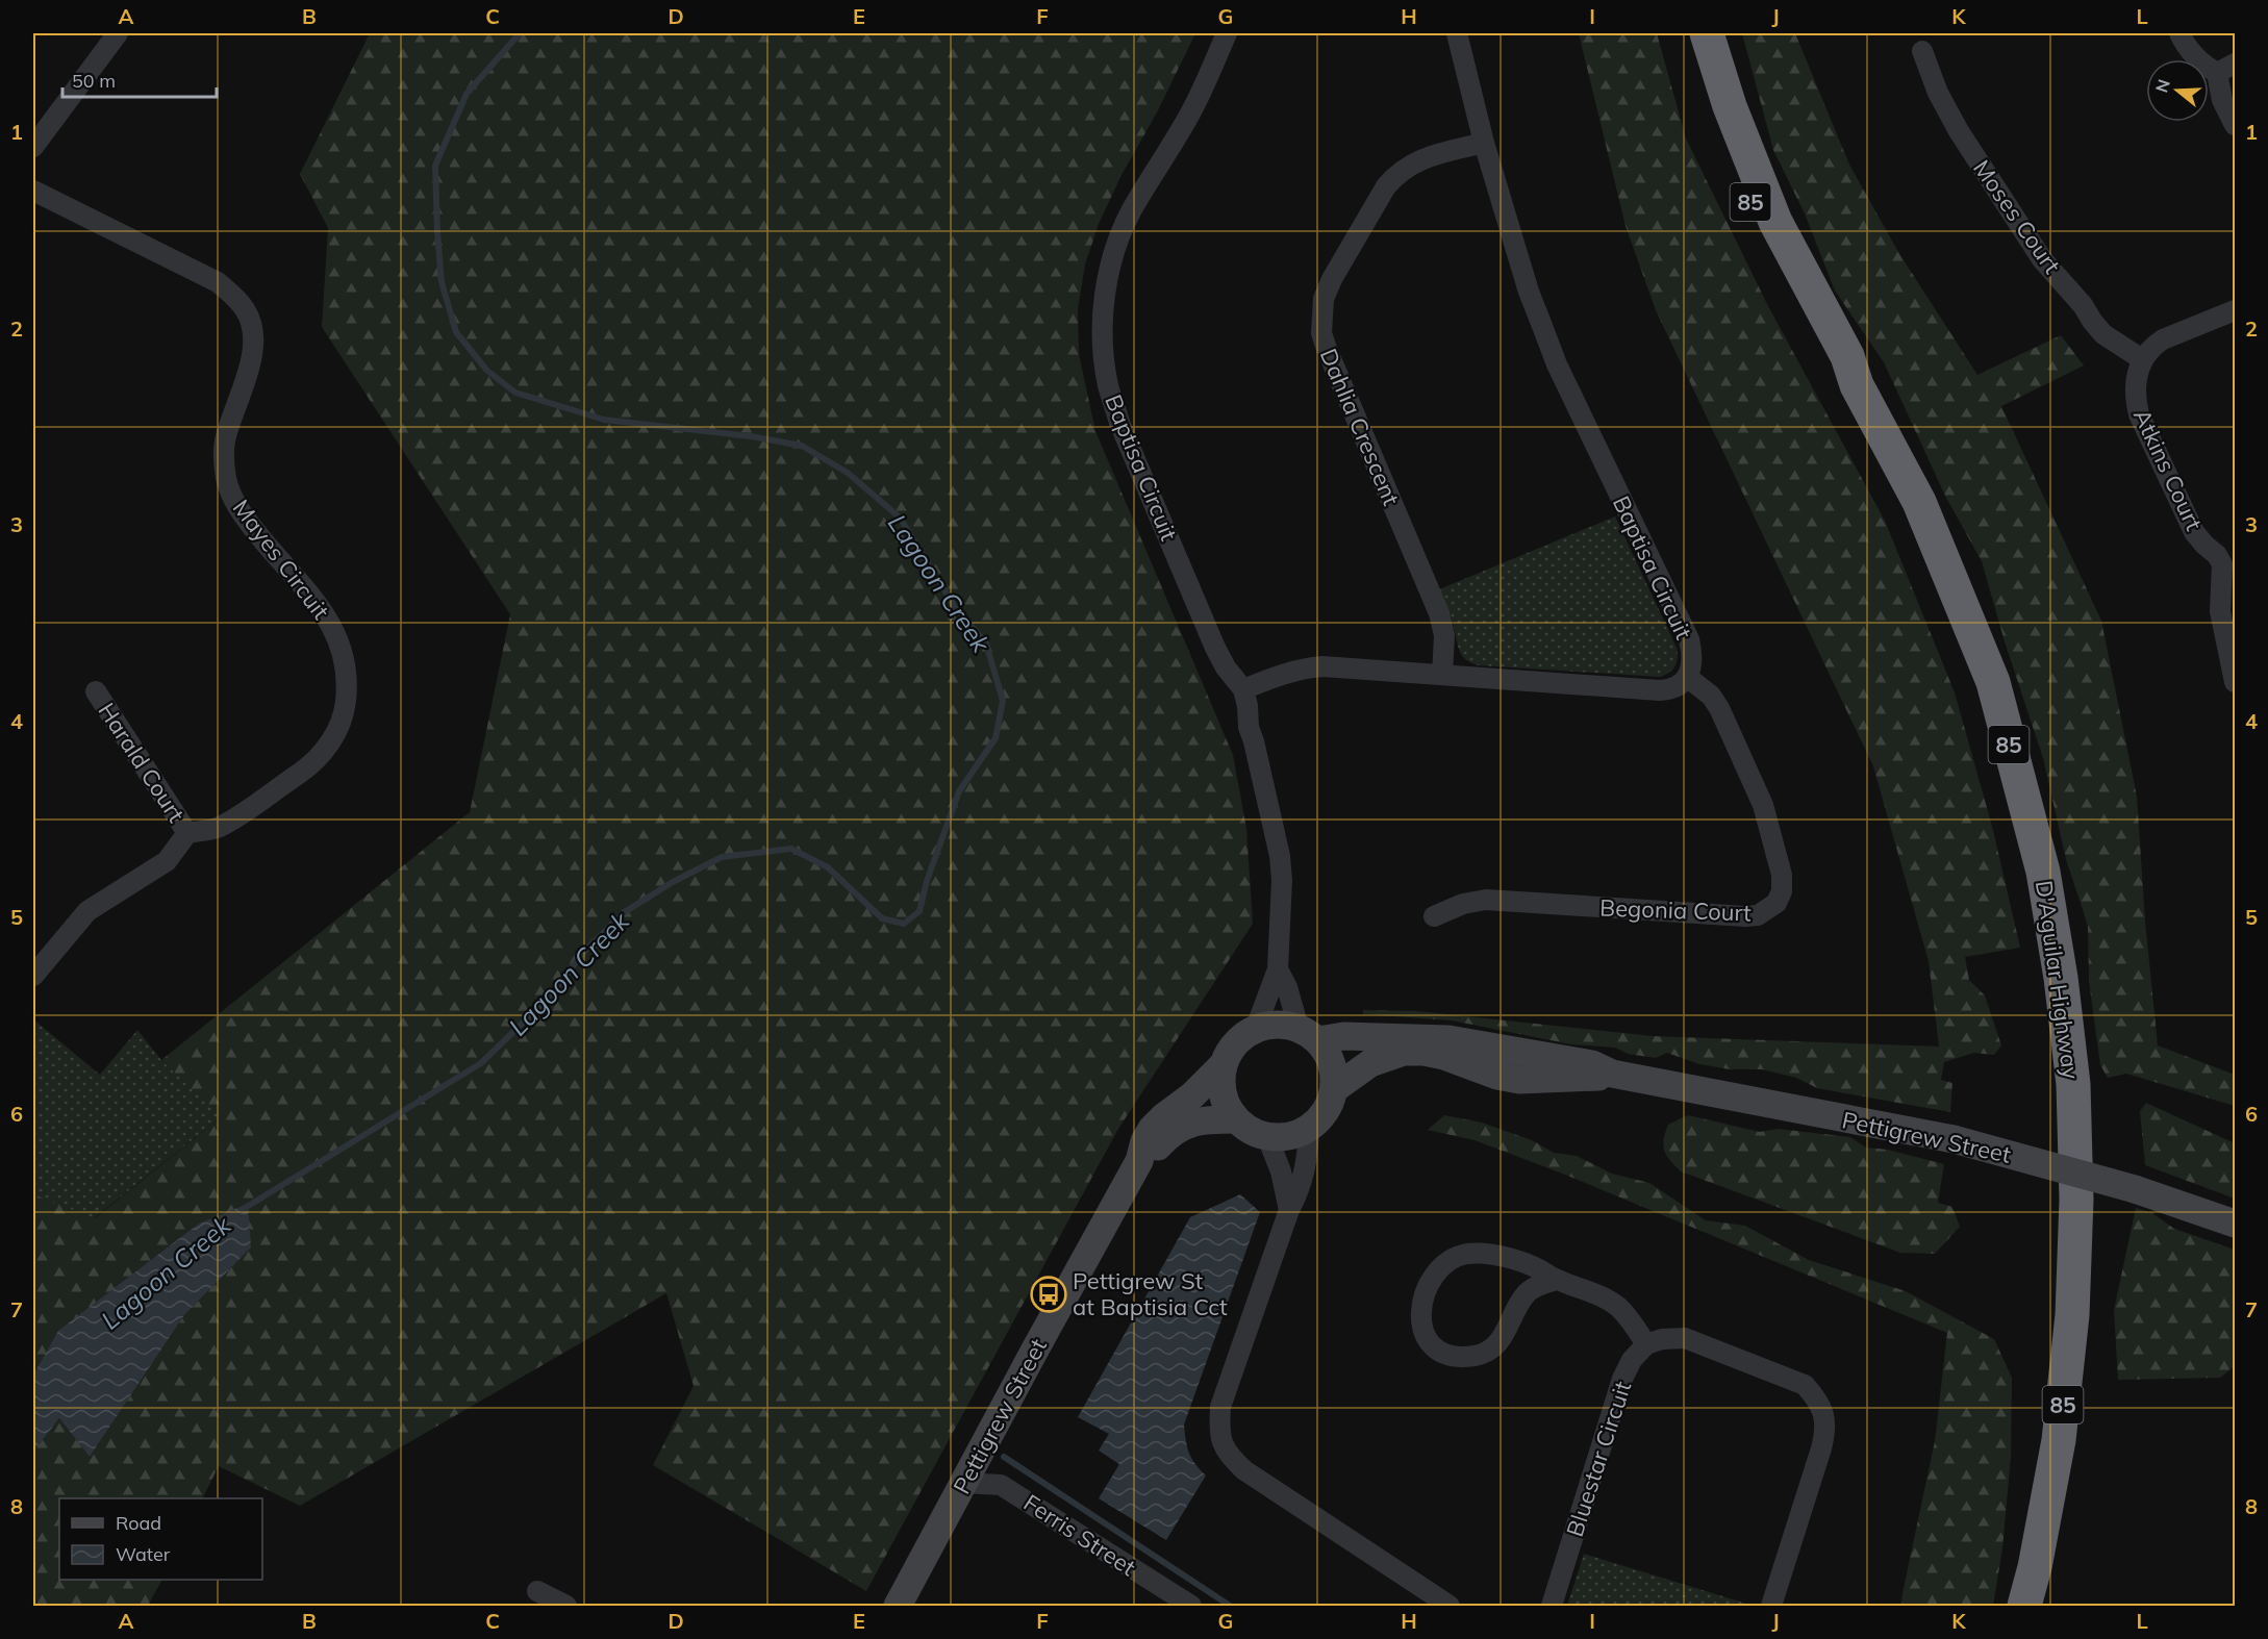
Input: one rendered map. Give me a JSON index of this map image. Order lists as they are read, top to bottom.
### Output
{
  "streets": {
    "highway": ["85", "D'Aguilar Highway"],
    "main road": ["Pettigrew Street"],
    "street": [
      "Moses Court",
      "Dahlia Crescent",
      "Baptisa Circuit",
      "Atkins Court",
      "Mayes Circuit",
      "Harald Court",
      "Begonia Court",
      "Bluestar Circuit",
      "Ferris Street"
    ]
  },
  "crossings": [
    ["Moses Court", "Atkins Court"],
    ["Dahlia Crescent", "Baptisa Circuit"],
    ["Baptisa Circuit", "Begonia Court"],
    ["Baptisa Circuit", "Pettigrew Street"],
    ["Mayes Circuit", "Harald Court"],
    ["Pettigrew Street", "Ferris Street"]
  ],
  "water": ["Lagoon Creek"],
  "places": {
    "bus stop": ["Pettigrew St at Baptisia Cct"]
  },
  "legend": ["Road", "Water"],
  "scale_bar": "50 m",
  "north": "left",
  "grid": {
    "columns": [
      "A",
      "B",
      "C",
      "D",
      "E",
      "F",
      "G",
      "H",
      "I",
      "J",
      "K",
      "L"
    ],
    "rows": [
      "1",
      "2",
      "3",
      "4",
      "5",
      "6",
      "7",
      "8"
    ]
  }
}
